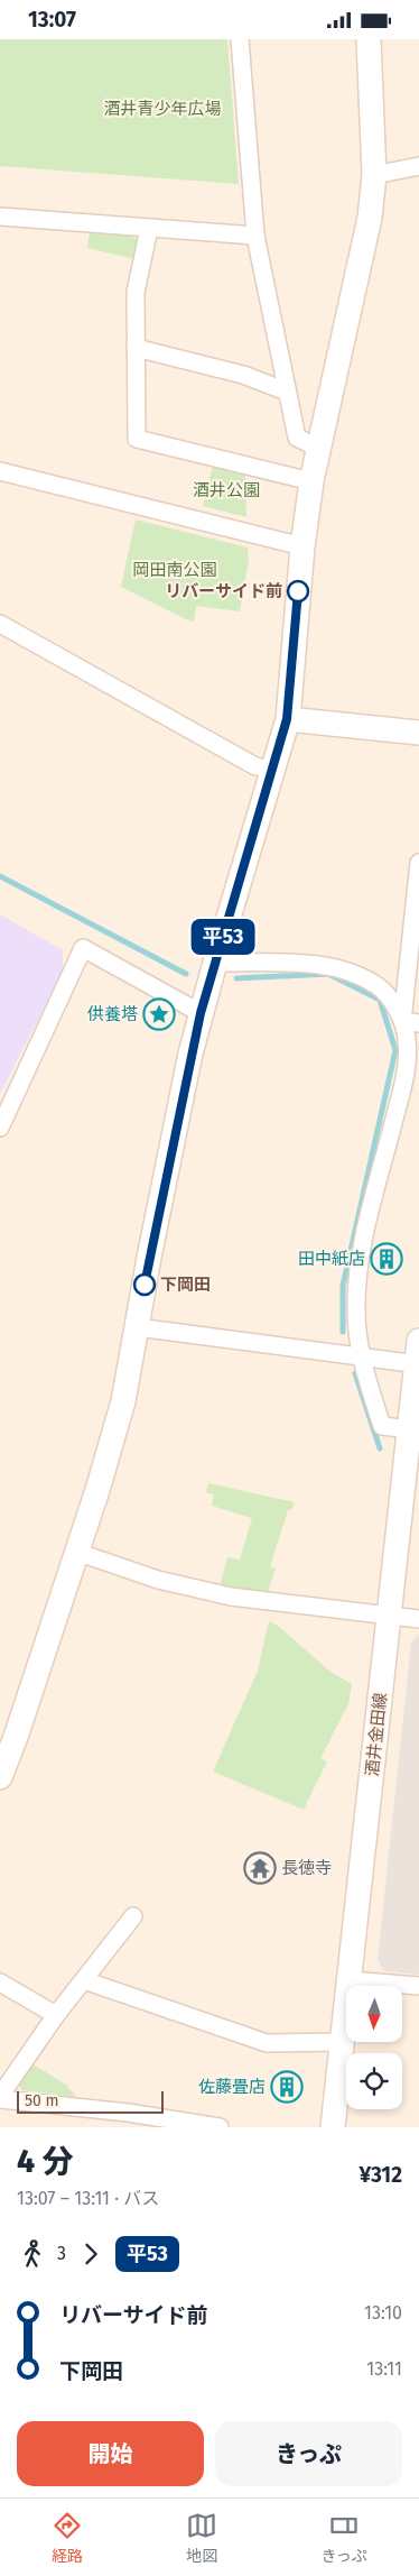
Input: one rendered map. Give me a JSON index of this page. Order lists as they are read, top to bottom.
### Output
{
  "streets": {
    "street": ["酒井金田線"]
  },
  "parks": ["酒井青少年広場", "酒井公園", "岡田南公園"],
  "places": {
    "other": ["リバーサイド前", "下岡田"],
    "place": ["供養塔"],
    "building": ["田中紙店", "佐藤畳店"],
    "temple": ["長徳寺"]
  },
  "lines": ["bus line 平53"],
  "scale_bar": "50 m",
  "north": "bottom",
  "page": {
    "status": "13:07",
    "on_map": "平53",
    "scale": "50 m",
    "heading": ["4 分", "13:07 – 13:11 · バス", "¥312"],
    "legs": ["3", "平53"],
    "list": [
      {
        "name": "リバーサイド前",
        "value": "13:10"
      },
      {
        "name": "下岡田",
        "value": "13:11"
      }
    ],
    "buttons": ["開始", "きっぷ"],
    "tabs": ["経路", "地図", "きっぷ"]
  }
}
